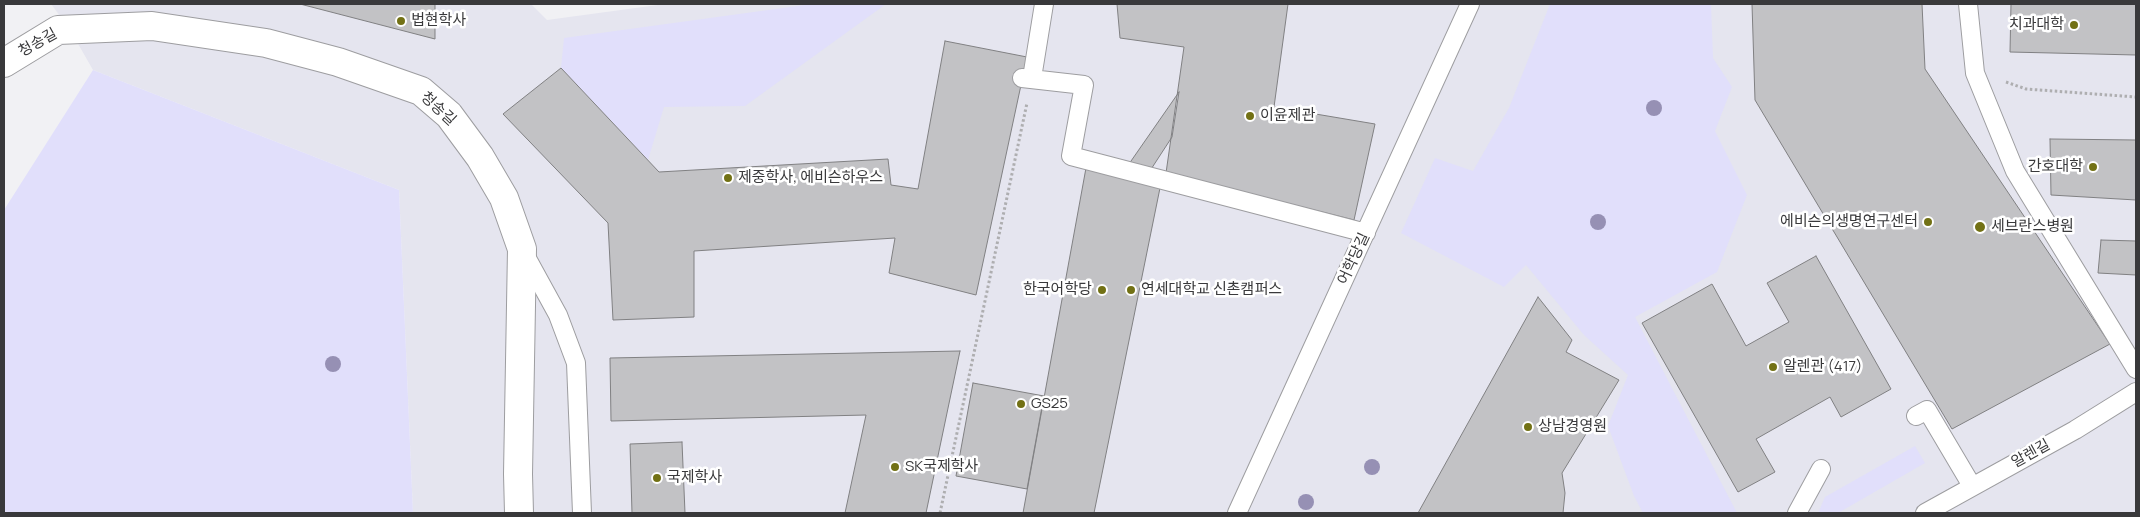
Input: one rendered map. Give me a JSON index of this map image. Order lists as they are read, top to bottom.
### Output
{
  "streets": {
    "street": ["청송길"],
    "lane": ["어학당길", "알렌길"]
  },
  "places": [
    "법현학사",
    "치과대학",
    "이윤제관",
    "간호대학",
    "제중학사, 에비슨하우스",
    "에비슨의생명연구센터",
    "세브란스병원",
    "한국어학당",
    "연세대학교 신촌캠퍼스",
    "알렌관 (417)",
    "GS25",
    "상남경영원",
    "SK국제학사",
    "국제학사"
  ]
}
